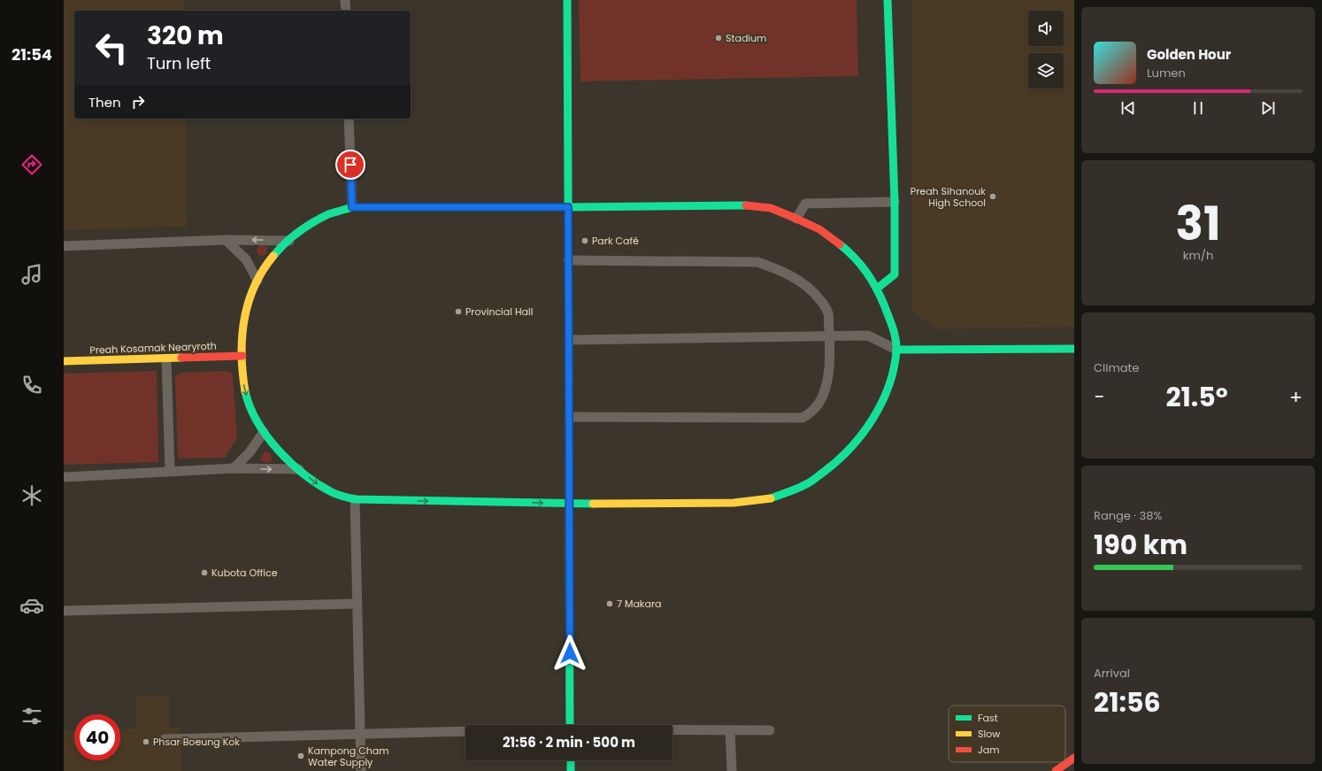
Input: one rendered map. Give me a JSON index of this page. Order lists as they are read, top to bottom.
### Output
{
  "streets": {
    "street": ["Preah Kosamak Nearyroth"]
  },
  "places": [
    "Stadium",
    "Preah Sihanouk High School",
    "Park Café",
    "Provincial Hall",
    "Kubota Office",
    "7 Makara",
    "Phsar Boeung Kok",
    "Kampong Cham Water Supply"
  ],
  "legend": ["Fast", "Slow", "Jam"],
  "page": {
    "tabs": "21:54",
    "turn": ["320 m", "Turn left"],
    "song": ["Golden Hour", "Lumen"],
    "then": "Then",
    "tile": [
      ["31", "km/h"],
      "Climate",
      ["Range · 38%", "190 km"],
      ["Arrival", "21:56"]
    ],
    "heat": ["−", "21.5°", "+"],
    "limit": "40",
    "trip": "21:56 · 2 min · 500 m"
  }
}
